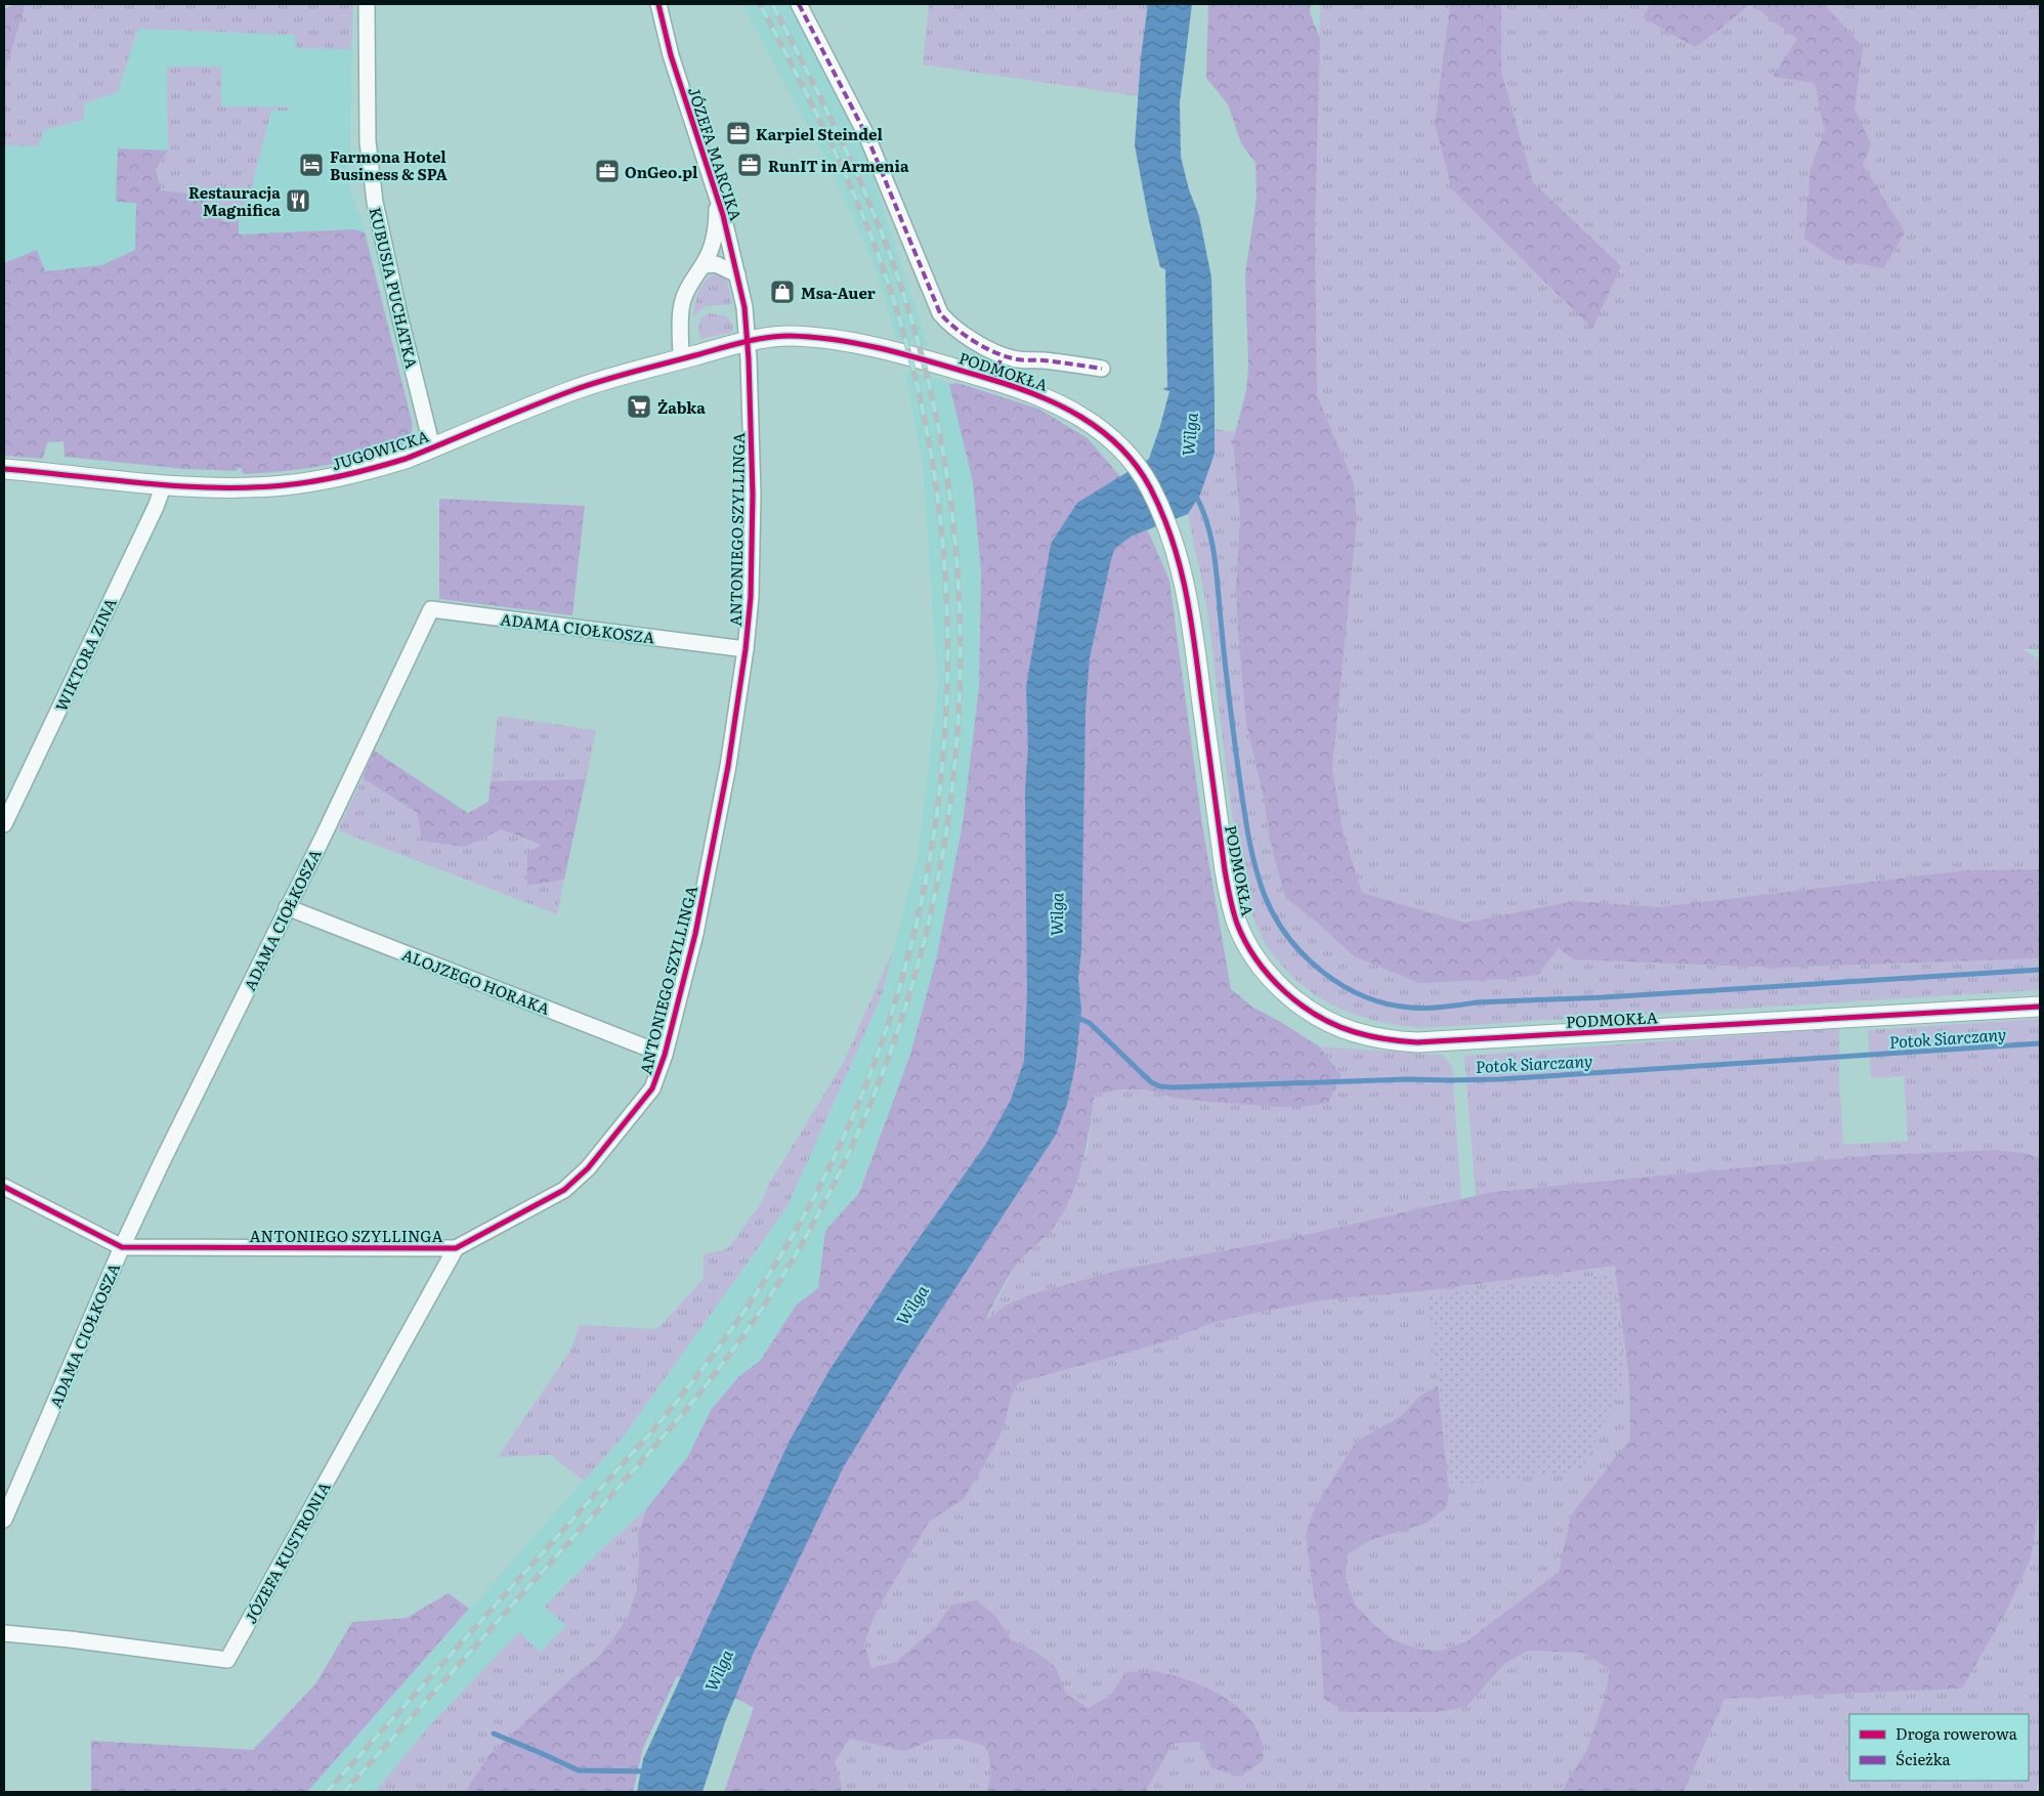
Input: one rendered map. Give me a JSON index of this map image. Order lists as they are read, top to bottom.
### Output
{
  "streets": {
    "street": [
      "JÓZEFA MARCIKA",
      "KUBUSIA PUCHATKA",
      "PODMOKŁA",
      "JUGOWICKA",
      "ANTONIEGO SZYLLINGA",
      "ADAMA CIOŁKOSZA",
      "WIKTORA ZINA",
      "ALOJZEGO HORAKA",
      "JÓZEFA KUSTRONIA"
    ]
  },
  "crossings": [
    ["JÓZEFA MARCIKA", "PODMOKŁA"],
    ["JÓZEFA MARCIKA", "JUGOWICKA"],
    ["JÓZEFA MARCIKA", "ANTONIEGO SZYLLINGA"],
    ["KUBUSIA PUCHATKA", "JUGOWICKA"],
    ["PODMOKŁA", "JUGOWICKA"],
    ["PODMOKŁA", "ANTONIEGO SZYLLINGA"],
    ["JUGOWICKA", "ANTONIEGO SZYLLINGA"],
    ["JUGOWICKA", "WIKTORA ZINA"],
    ["ANTONIEGO SZYLLINGA", "ADAMA CIOŁKOSZA"],
    ["ANTONIEGO SZYLLINGA", "ALOJZEGO HORAKA"],
    ["ANTONIEGO SZYLLINGA", "JÓZEFA KUSTRONIA"],
    ["ADAMA CIOŁKOSZA", "ALOJZEGO HORAKA"]
  ],
  "water": ["Wilga", "Potok Siarczany"],
  "places": {
    "office": ["Karpiel Steindel", "RunIT in Armenia", "OnGeo.pl"],
    "hotel": ["Farmona Hotel Business & SPA"],
    "restaurant": ["Restauracja Magnifica"],
    "shop": ["Msa-Auer"],
    "supermarket": ["Żabka"]
  },
  "legend": ["Droga rowerowa", "Ścieżka"]
}
